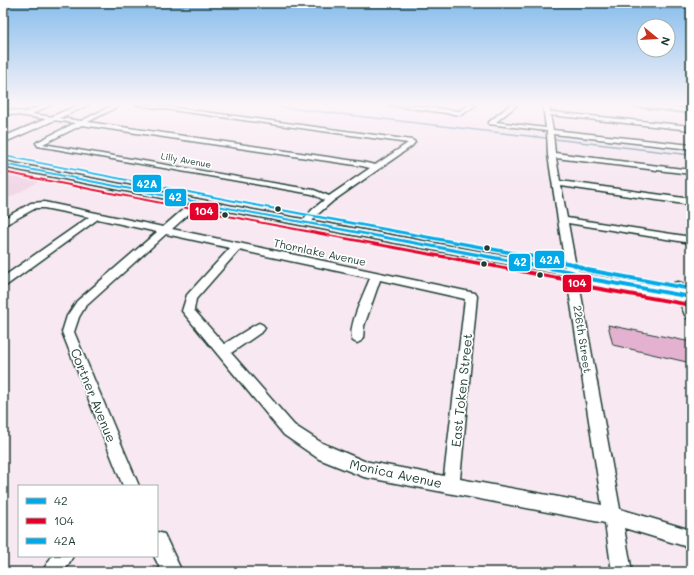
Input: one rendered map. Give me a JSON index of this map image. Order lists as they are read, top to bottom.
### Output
{
  "streets": {
    "street": [
      "Lilly Avenue",
      "Thornlake Avenue",
      "226th Street",
      "East Token Street",
      "Cortner Avenue",
      "Monica Avenue"
    ]
  },
  "crossings": [
    ["Thornlake Avenue", "East Token Street"],
    ["Thornlake Avenue", "Cortner Avenue"],
    ["Thornlake Avenue", "Monica Avenue"],
    ["226th Street", "Monica Avenue"],
    ["East Token Street", "Monica Avenue"]
  ],
  "lines": ["transit line 42A", "transit line 42", "transit line 104"],
  "legend": ["42", "104", "42A"],
  "north": "right"
}
